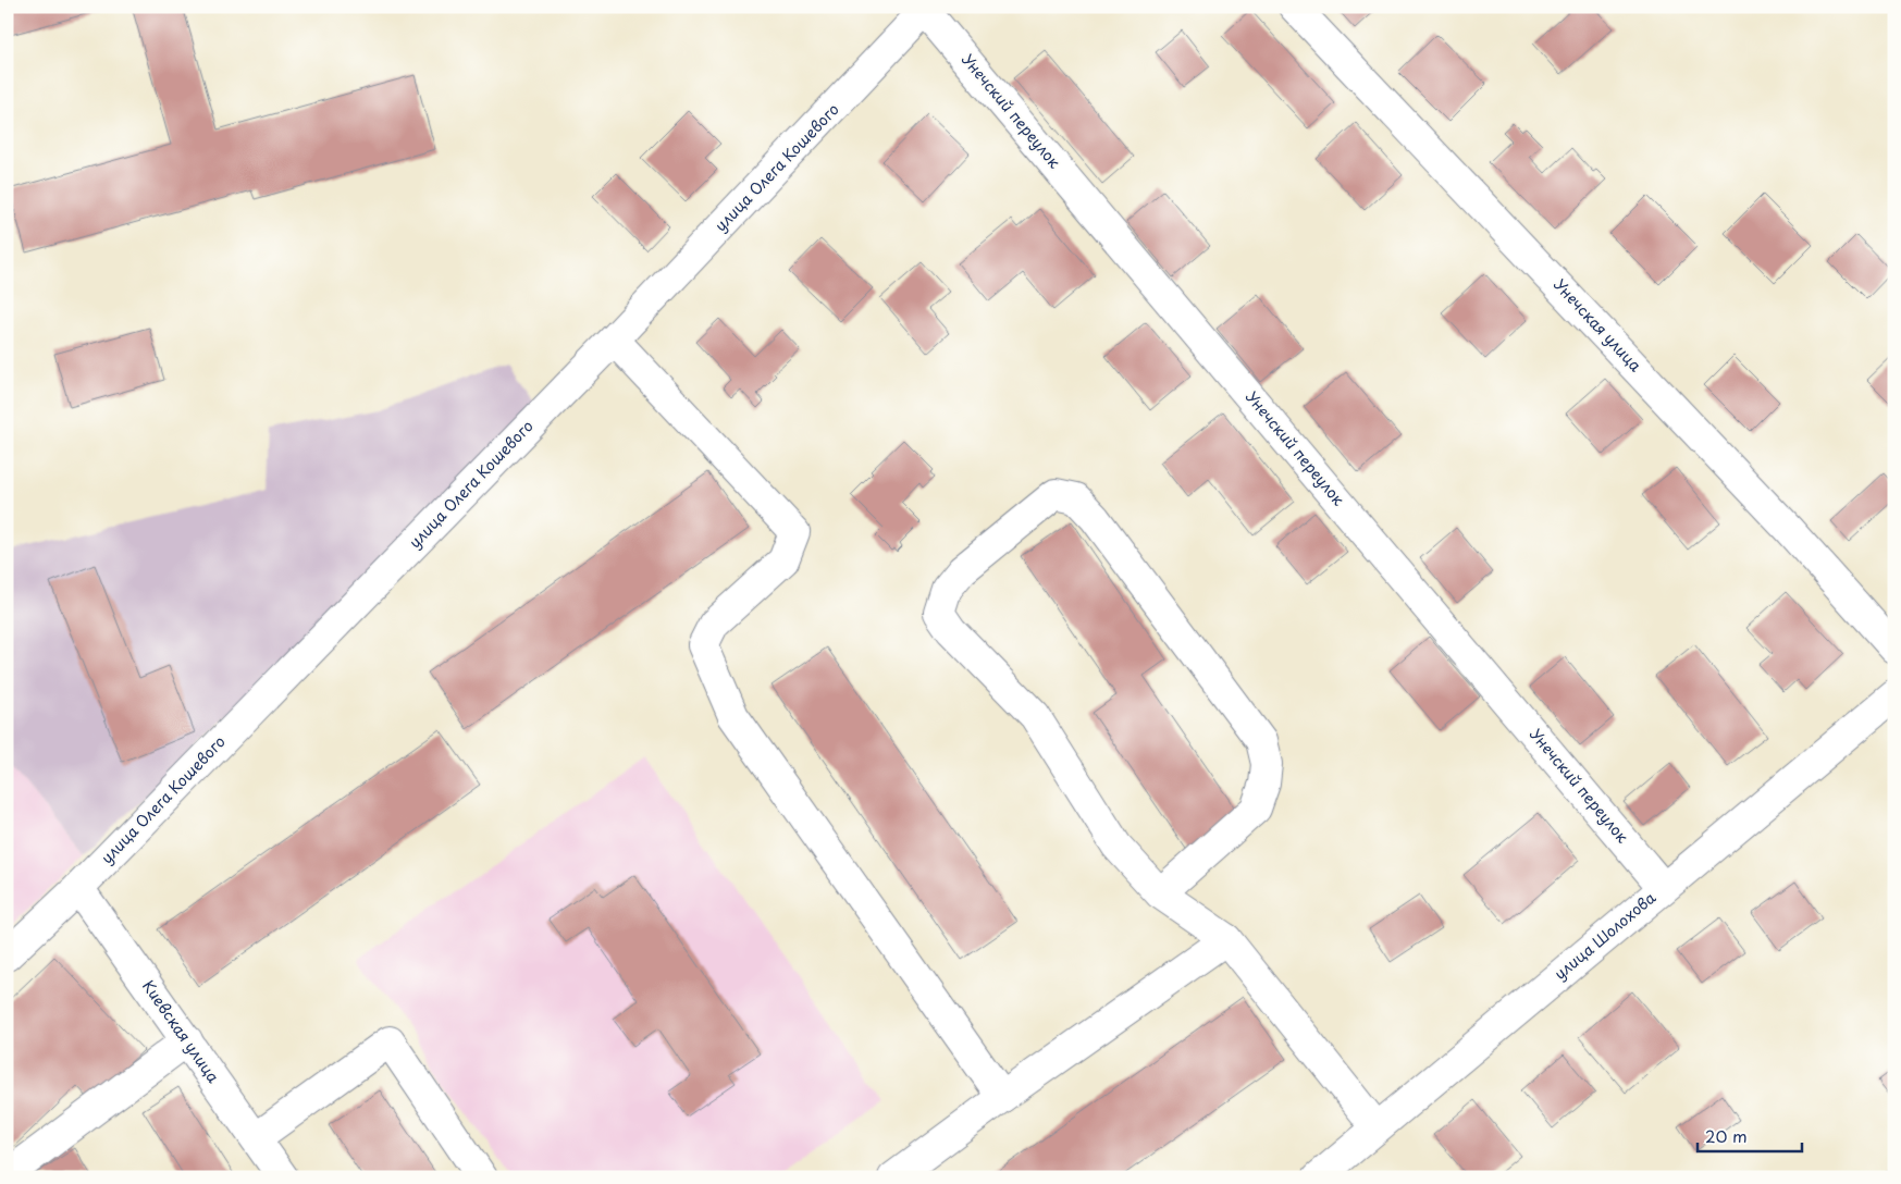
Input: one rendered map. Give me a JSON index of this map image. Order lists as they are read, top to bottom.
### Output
{
  "streets": {
    "street": [
      "Унечский переулок",
      "улица Олега Кошевого",
      "Унечская улица",
      "улица Шолохова",
      "Киевская улица"
    ]
  },
  "crossings": [
    ["Унечский переулок", "улица Олега Кошевого"],
    ["Унечский переулок", "улица Шолохова"],
    ["улица Олега Кошевого", "Киевская улица"]
  ],
  "scale_bar": "20 m"
}
